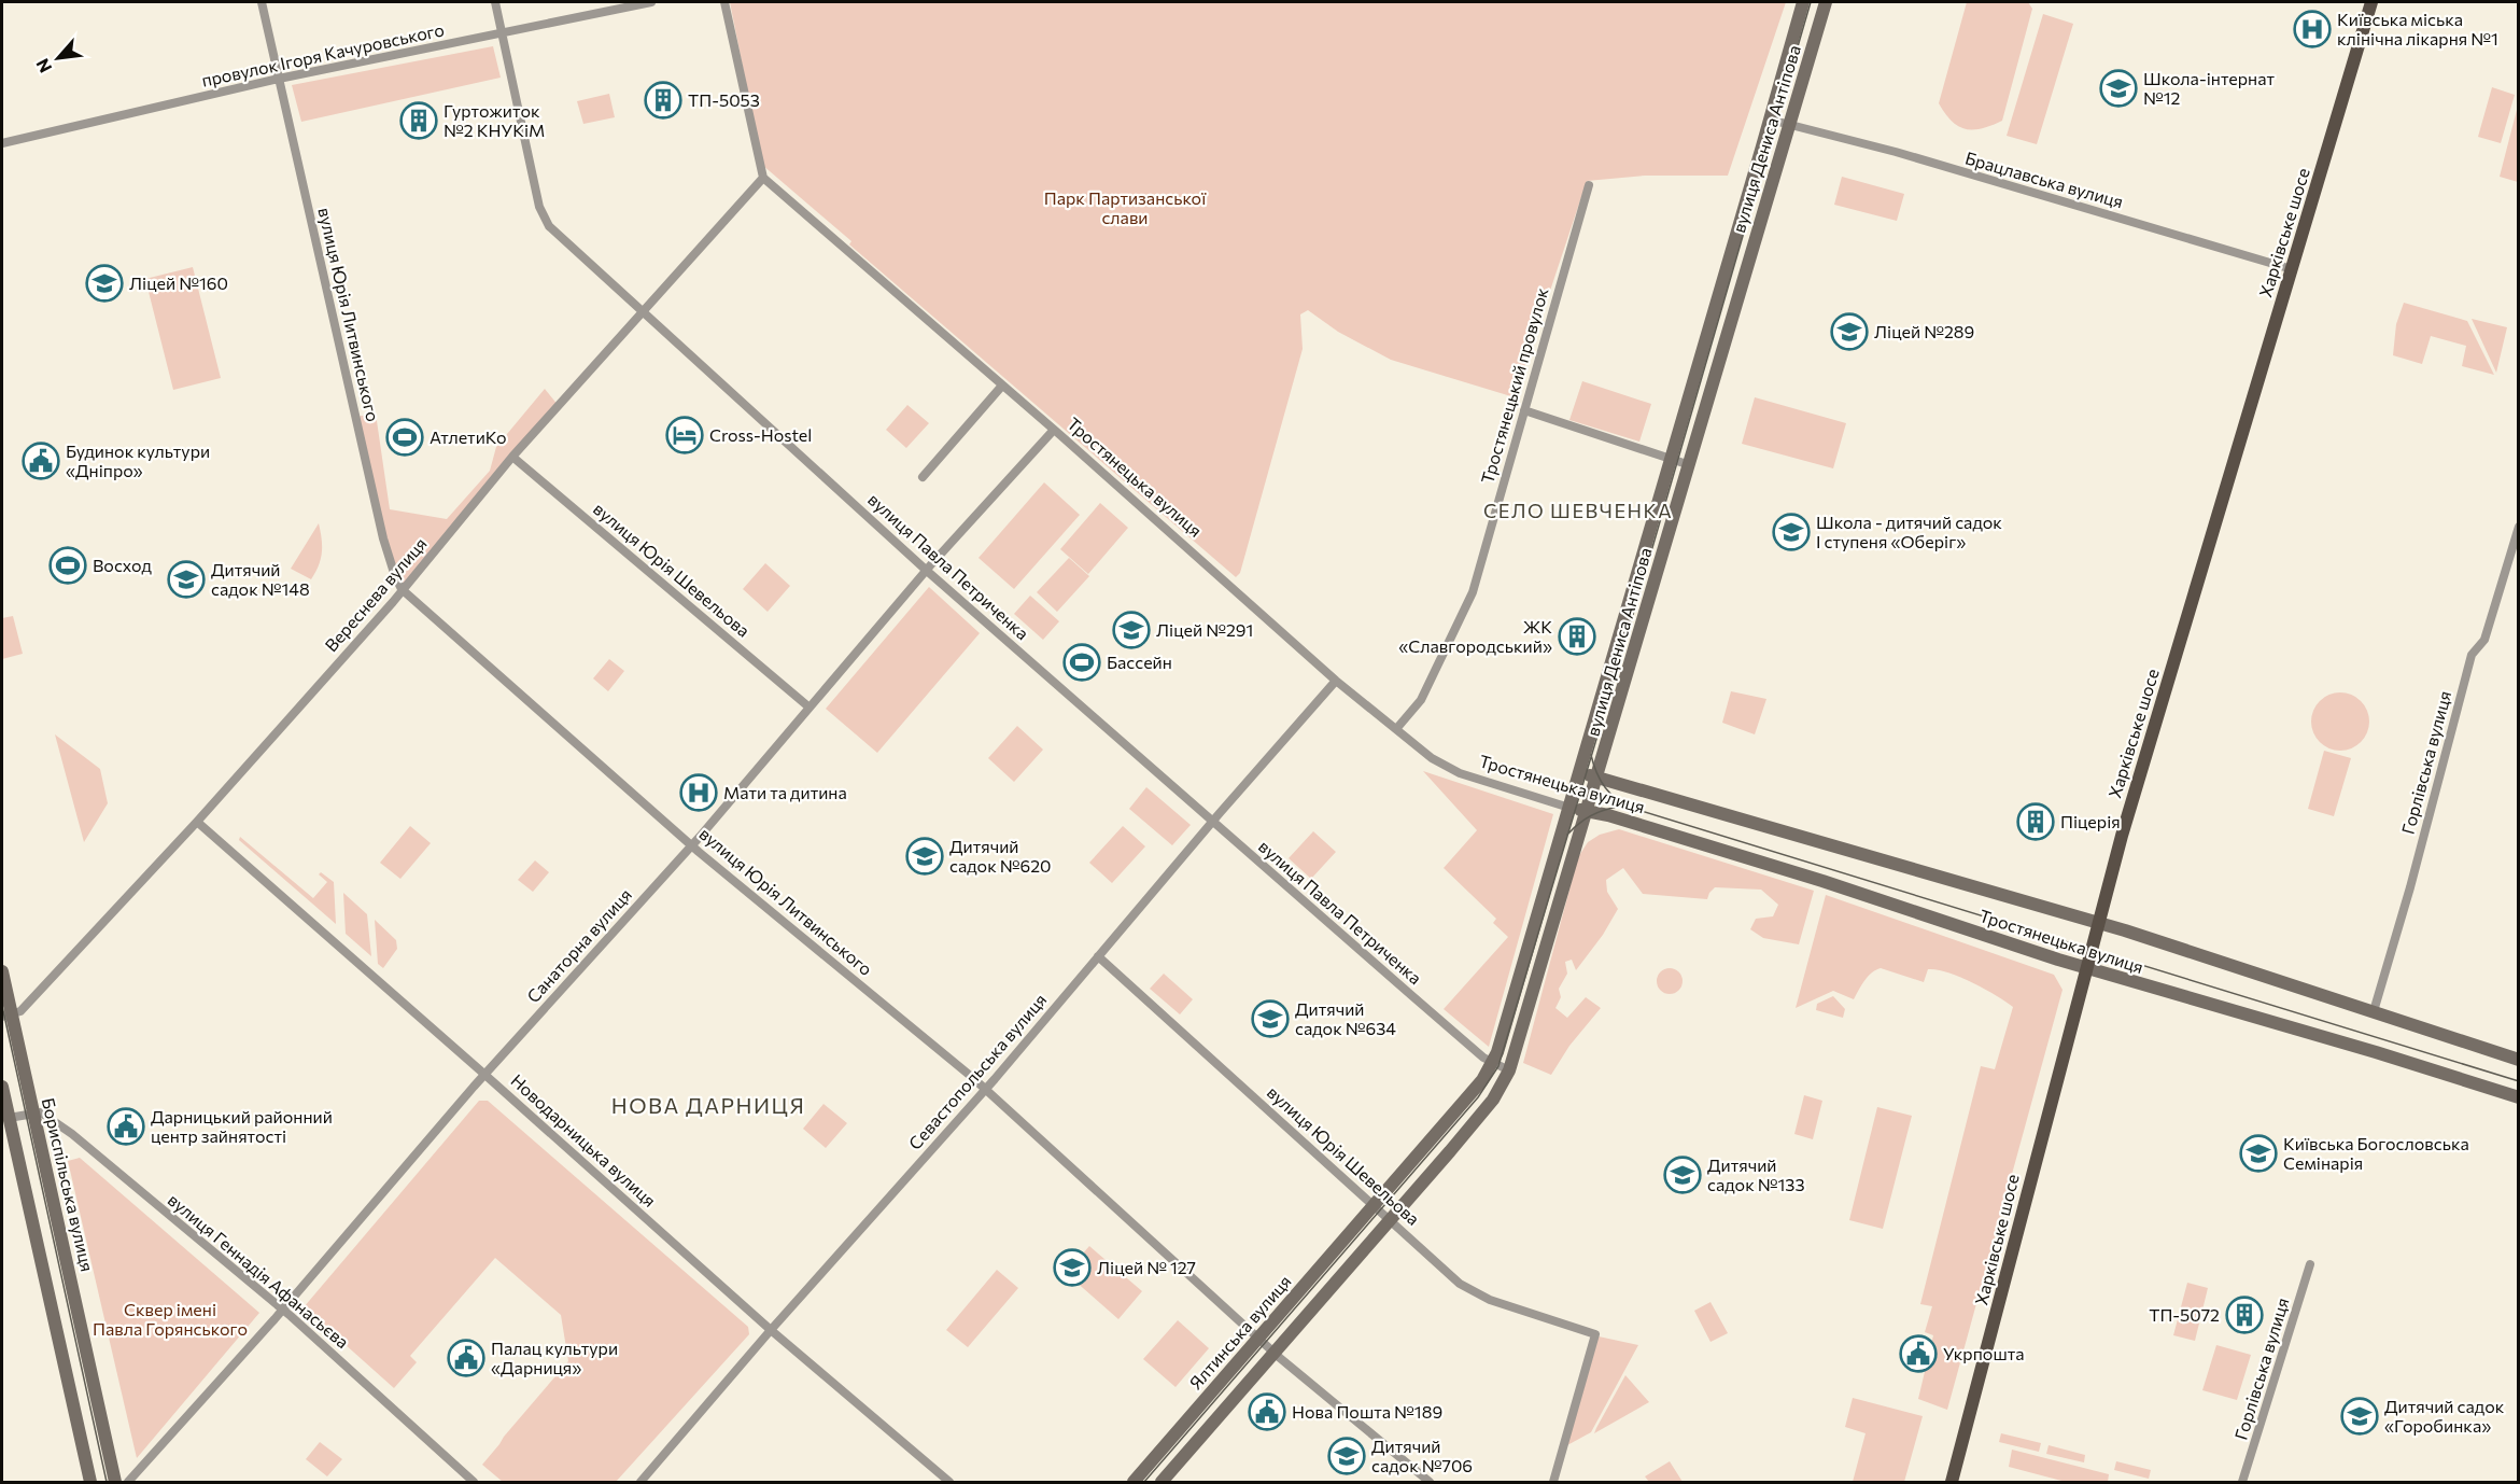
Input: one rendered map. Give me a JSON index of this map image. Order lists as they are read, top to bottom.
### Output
{
  "streets": {
    "main road": ["Харківське шосе"],
    "street": [
      "провулок Ігоря Качуровського",
      "вулиця Дениса Антіпова",
      "Брацлавська вулиця",
      "вулиця Юрія Литвинського",
      "Тростянецький провулок",
      "Тростянецька вулиця",
      "вулиця Павла Петриченка",
      "вулиця Юрія Шевельова",
      "Вереснева вулиця",
      "Горлівська вулиця",
      "Санаторна вулиця",
      "Севастопольська вулиця",
      "Новодарницька вулиця",
      "Бориспільська вулиця",
      "вулиця Геннадія Афанасьєва",
      "Ялтинська вулиця"
    ]
  },
  "crossings": [
    ["провулок Ігоря Качуровського", "вулиця Юрія Литвинського"],
    ["провулок Ігоря Качуровського", "вулиця Павла Петриченка"],
    ["вулиця Дениса Антіпова", "Брацлавська вулиця"],
    ["вулиця Дениса Антіпова", "Тростянецька вулиця"],
    ["вулиця Дениса Антіпова", "вулиця Павла Петриченка"],
    ["вулиця Дениса Антіпова", "вулиця Юрія Шевельова"],
    ["вулиця Дениса Антіпова", "Ялтинська вулиця"],
    ["Брацлавська вулиця", "Харківське шосе"],
    ["Харківське шосе", "Тростянецька вулиця"],
    ["вулиця Юрія Литвинського", "Вереснева вулиця"],
    ["вулиця Юрія Литвинського", "Санаторна вулиця"],
    ["вулиця Юрія Литвинського", "Севастопольська вулиця"],
    ["вулиця Юрія Литвинського", "Ялтинська вулиця"],
    ["Тростянецький провулок", "Тростянецька вулиця"],
    ["Тростянецька вулиця", "Вереснева вулиця"],
    ["Тростянецька вулиця", "Горлівська вулиця"],
    ["Тростянецька вулиця", "Санаторна вулиця"],
    ["Тростянецька вулиця", "Севастопольська вулиця"],
    ["вулиця Павла Петриченка", "Вереснева вулиця"],
    ["вулиця Павла Петриченка", "Санаторна вулиця"],
    ["вулиця Павла Петриченка", "Севастопольська вулиця"],
    ["вулиця Юрія Шевельова", "Вереснева вулиця"],
    ["вулиця Юрія Шевельова", "Санаторна вулиця"],
    ["вулиця Юрія Шевельова", "Севастопольська вулиця"],
    ["вулиця Юрія Шевельова", "Ялтинська вулиця"],
    ["Вереснева вулиця", "Новодарницька вулиця"],
    ["Вереснева вулиця", "Бориспільська вулиця"],
    ["Санаторна вулиця", "Новодарницька вулиця"],
    ["Санаторна вулиця", "вулиця Геннадія Афанасьєва"],
    ["Севастопольська вулиця", "Новодарницька вулиця"],
    ["Бориспільська вулиця", "вулиця Геннадія Афанасьєва"]
  ],
  "districts": ["СЕЛО ШЕВЧЕНКА", "НОВА ДАРНИЦЯ"],
  "parks": ["Парк Партизанської слави", "Сквер імені Павла Горянського"],
  "places": {
    "hospital": ["Київська міська клінічна лікарня №1", "Мати та дитина"],
    "school or university": [
      "Школа-інтернат №12",
      "Ліцей №160",
      "Ліцей №289",
      "Школа - дитячий садок І ступеня «Оберіг»",
      "Дитячий садок №148",
      "Ліцей №291",
      "Дитячий садок №620",
      "Дитячий садок №634",
      "Київська Богословська Семінарія",
      "Дитячий садок №133",
      "Ліцей № 127",
      "Дитячий садок «Горобинка»",
      "Дитячий садок №706"
    ],
    "building": [
      "ТП-5053",
      "Гуртожиток №2 КНУКіМ",
      "ЖК «Славгородський»",
      "Піцерія",
      "ТП-5072"
    ],
    "hotel": ["Cross-Hostel"],
    "sports": ["АтлетиКо", "Восход", "Бассейн"],
    "public building": [
      "Будинок культури «Дніпро»",
      "Дарницький районний центр зайнятості",
      "Укрпошта",
      "Палац культури «Дарниця»",
      "Нова Пошта №189"
    ]
  },
  "north": "bottom left"
}
